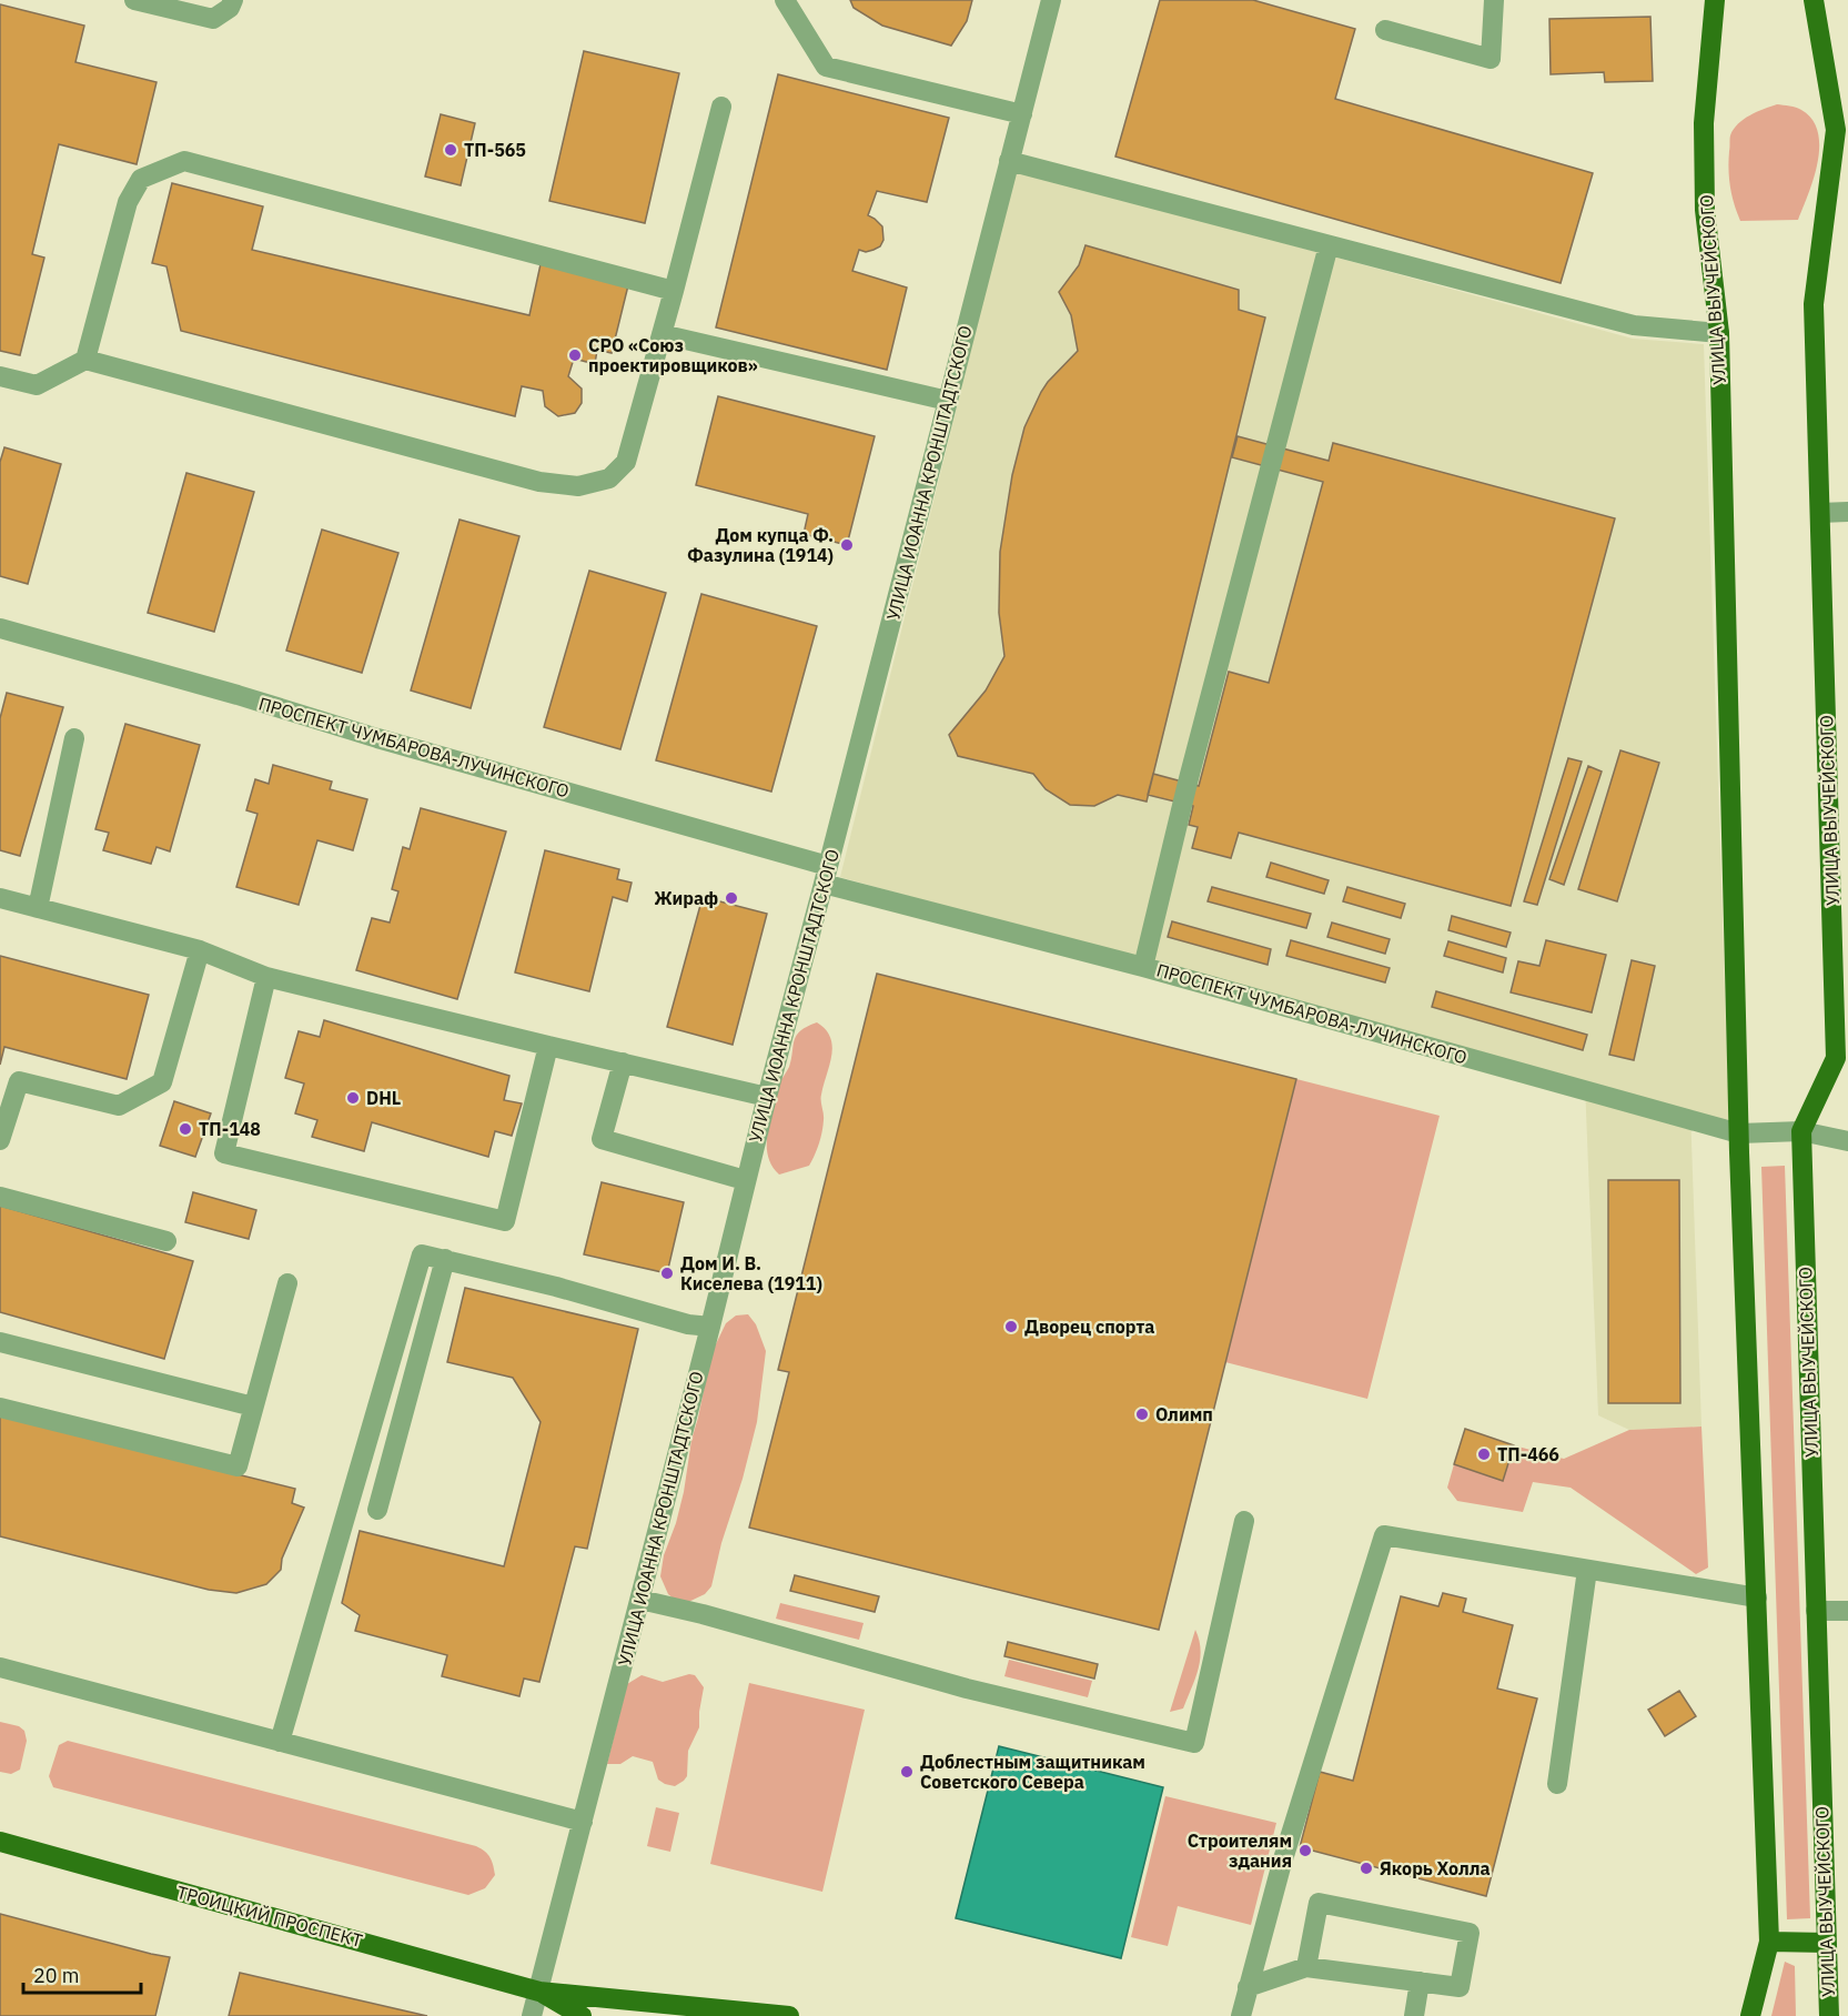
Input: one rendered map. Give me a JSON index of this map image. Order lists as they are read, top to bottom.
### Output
{
  "streets": {
    "main road": ["УЛИЦА ВЫУЧЕЙСКОГО", "ТРОИЦКИЙ ПРОСПЕКТ"],
    "street": ["УЛИЦА ИОАННА КРОНШТАДТСКОГО", "ПРОСПЕКТ ЧУМБАРОВА-ЛУЧИНСКОГО"]
  },
  "crossings": [
    ["УЛИЦА ВЫУЧЕЙСКОГО", "ПРОСПЕКТ ЧУМБАРОВА-ЛУЧИНСКОГО"],
    ["УЛИЦА ИОАННА КРОНШТАДТСКОГО", "ПРОСПЕКТ ЧУМБАРОВА-ЛУЧИНСКОГО"],
    ["УЛИЦА ИОАННА КРОНШТАДТСКОГО", "ТРОИЦКИЙ ПРОСПЕКТ"]
  ],
  "places": [
    "ТП-565",
    "СРО «Союз проектировщиков»",
    "Дом купца Ф. Фазулина (1914)",
    "Жираф",
    "DHL",
    "ТП-148",
    "Дом И. В. Киселева (1911)",
    "Дворец спорта",
    "Олимп",
    "ТП-466",
    "Доблестным защитникам Советского Севера",
    "Строителям здания",
    "Якорь Холла"
  ],
  "scale_bar": "20 m"
}
